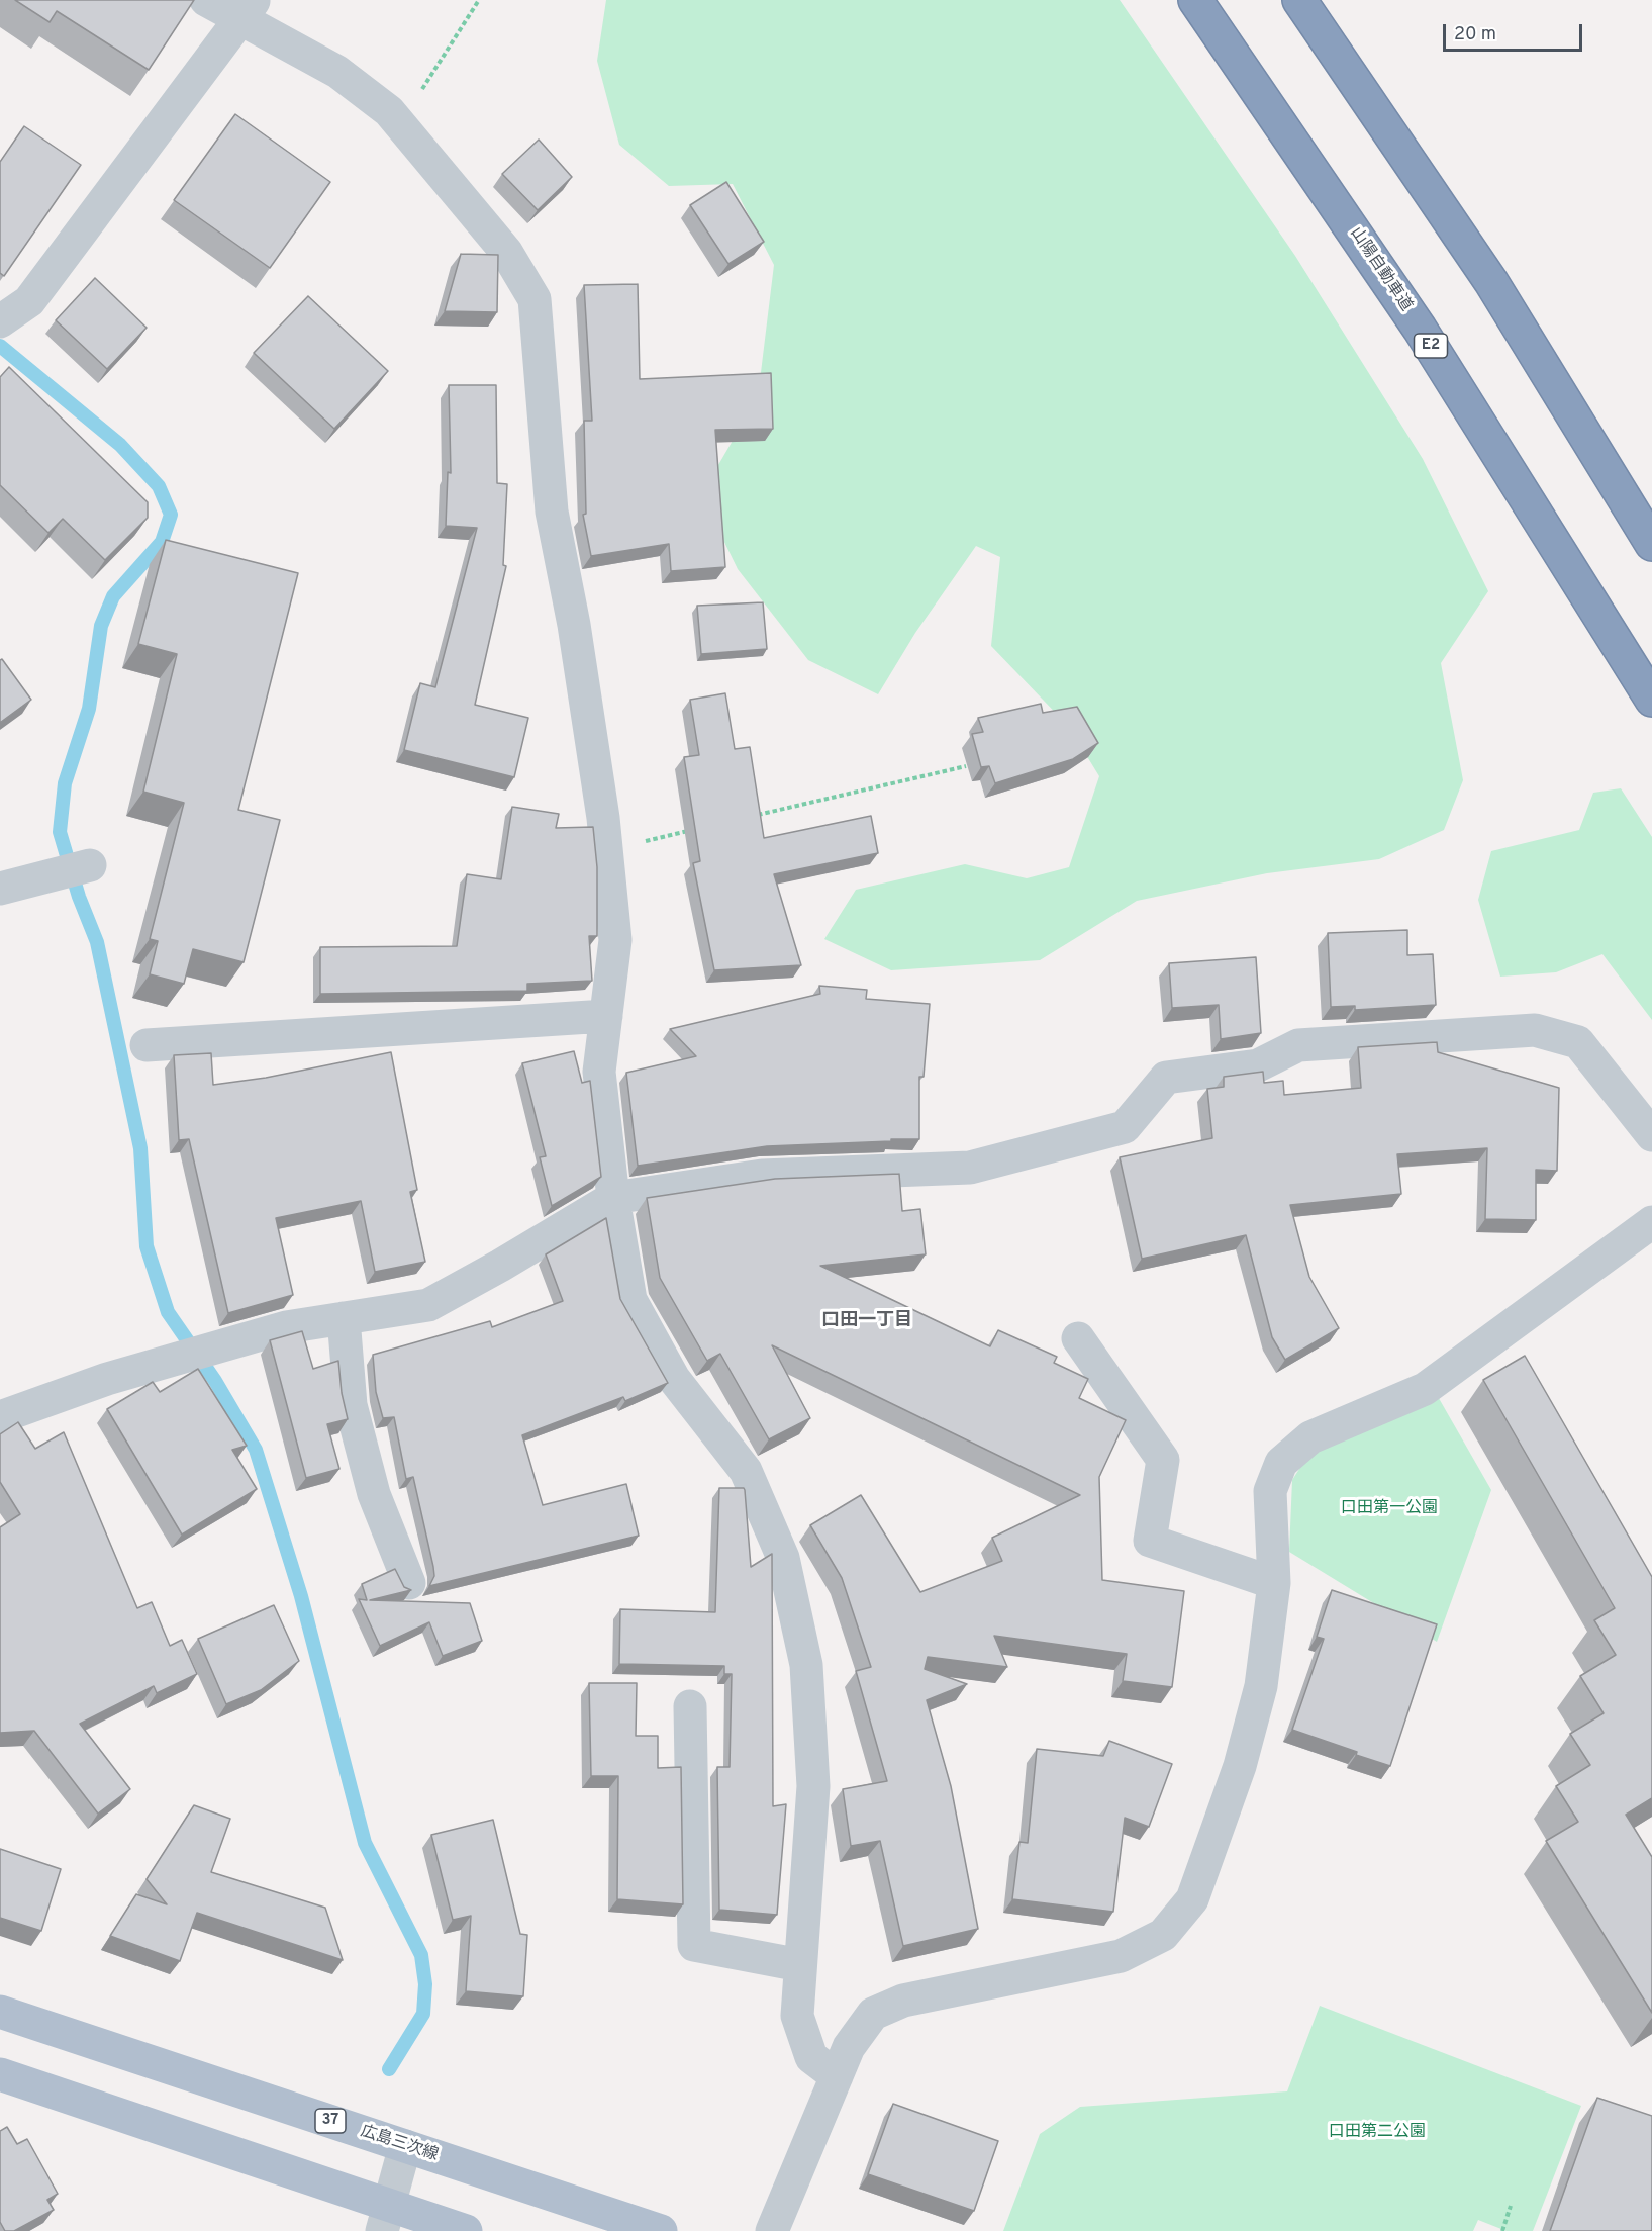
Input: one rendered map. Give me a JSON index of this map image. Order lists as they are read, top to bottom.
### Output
{
  "streets": {
    "highway": ["山陽自動車道", "E2"],
    "main road": ["37", "広島三次線"]
  },
  "districts": ["口田一丁目"],
  "parks": ["口田第一公園", "口田第二公園"],
  "scale_bar": "20 m"
}
